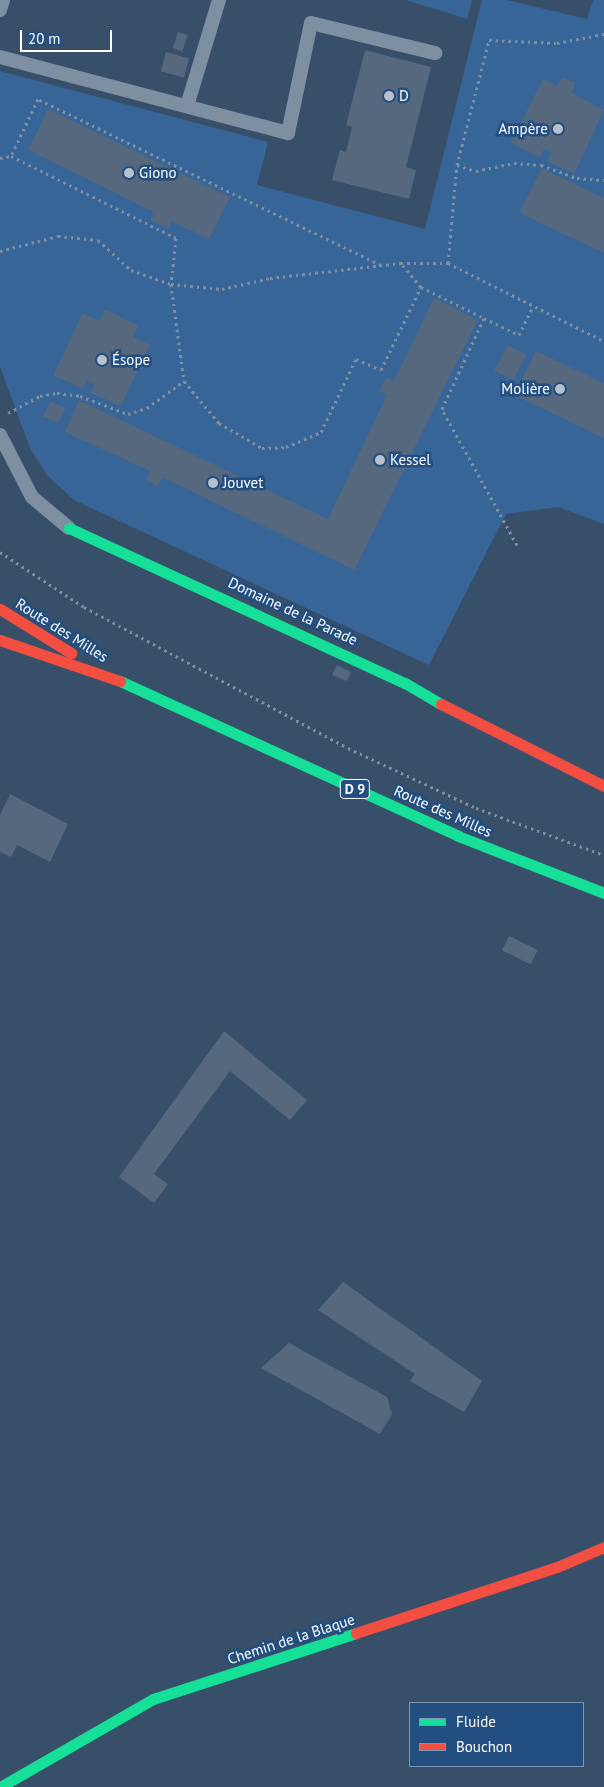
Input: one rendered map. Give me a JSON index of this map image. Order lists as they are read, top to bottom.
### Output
{
  "streets": {
    "street": [
      "Domaine de la Parade",
      "Route des Milles",
      "D 9",
      "Chemin de la Blaque"
    ]
  },
  "places": [
    "D",
    "Ampère",
    "Giono",
    "Ésope",
    "Molière",
    "Kessel",
    "Jouvet"
  ],
  "legend": ["Fluide", "Bouchon"],
  "scale_bar": "20 m"
}
